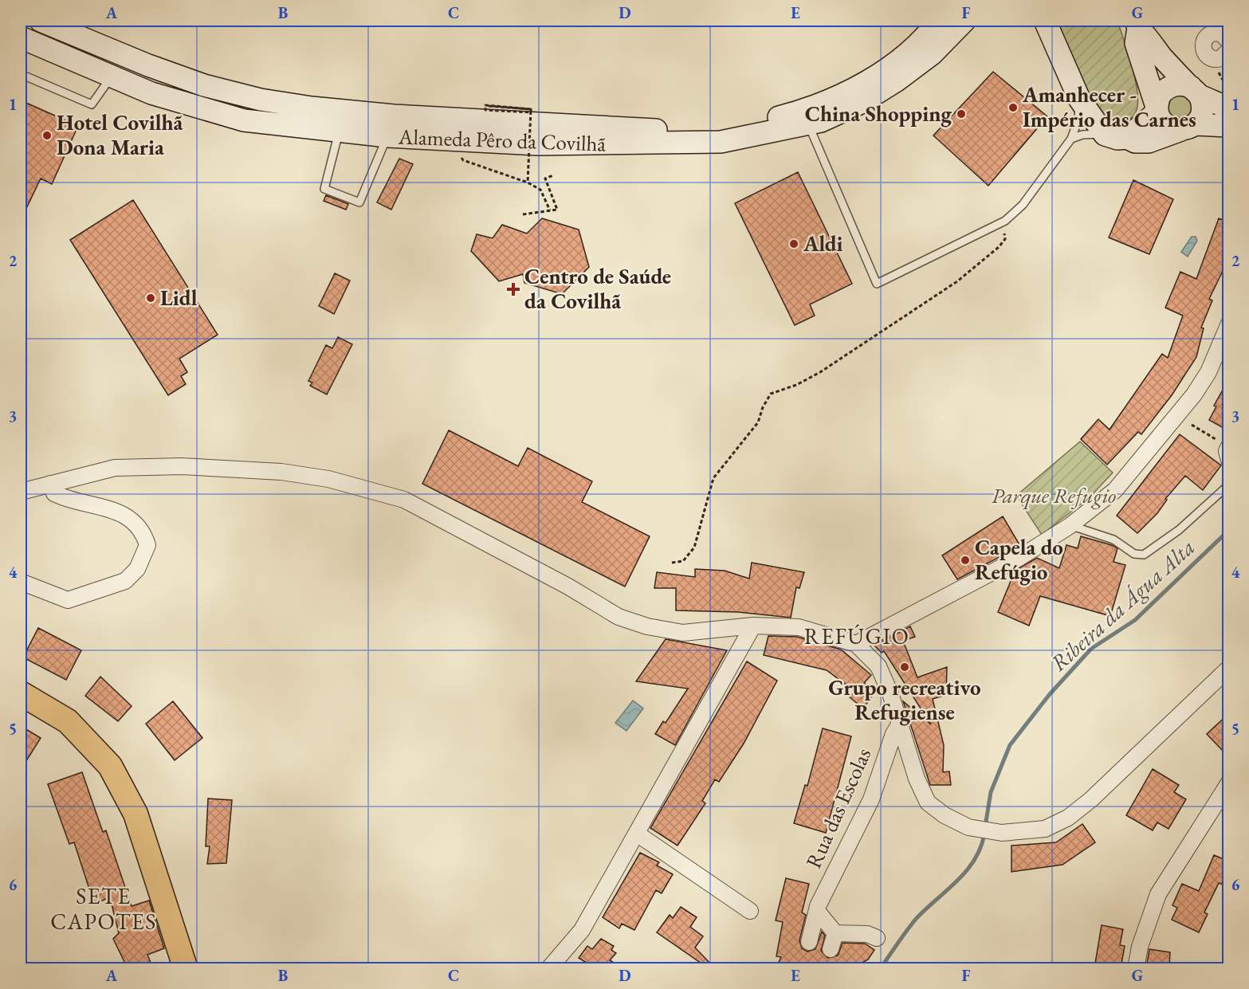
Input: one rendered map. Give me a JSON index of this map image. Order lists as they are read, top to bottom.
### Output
{
  "streets": {
    "main road": ["Alameda Pêro da Covilhã"],
    "street": ["Rua das Escolas"]
  },
  "districts": ["REFÚGIO", "SETE CAPOTES"],
  "water": ["Ribeira da Água Alta"],
  "parks": ["Parque Refugio"],
  "places": {
    "other": [
      "Amanhecer - Império das Carnes",
      "China Shopping",
      "Hotel Covilhã Dona Maria",
      "Aldi",
      "Lidl",
      "Capela do Refúgio",
      "Grupo recreativo Refugiense"
    ],
    "health": ["Centro de Saúde da Covilhã"]
  },
  "grid": {
    "columns": [
      "A",
      "B",
      "C",
      "D",
      "E",
      "F",
      "G"
    ],
    "rows": [
      "1",
      "2",
      "3",
      "4",
      "5",
      "6"
    ]
  }
}
